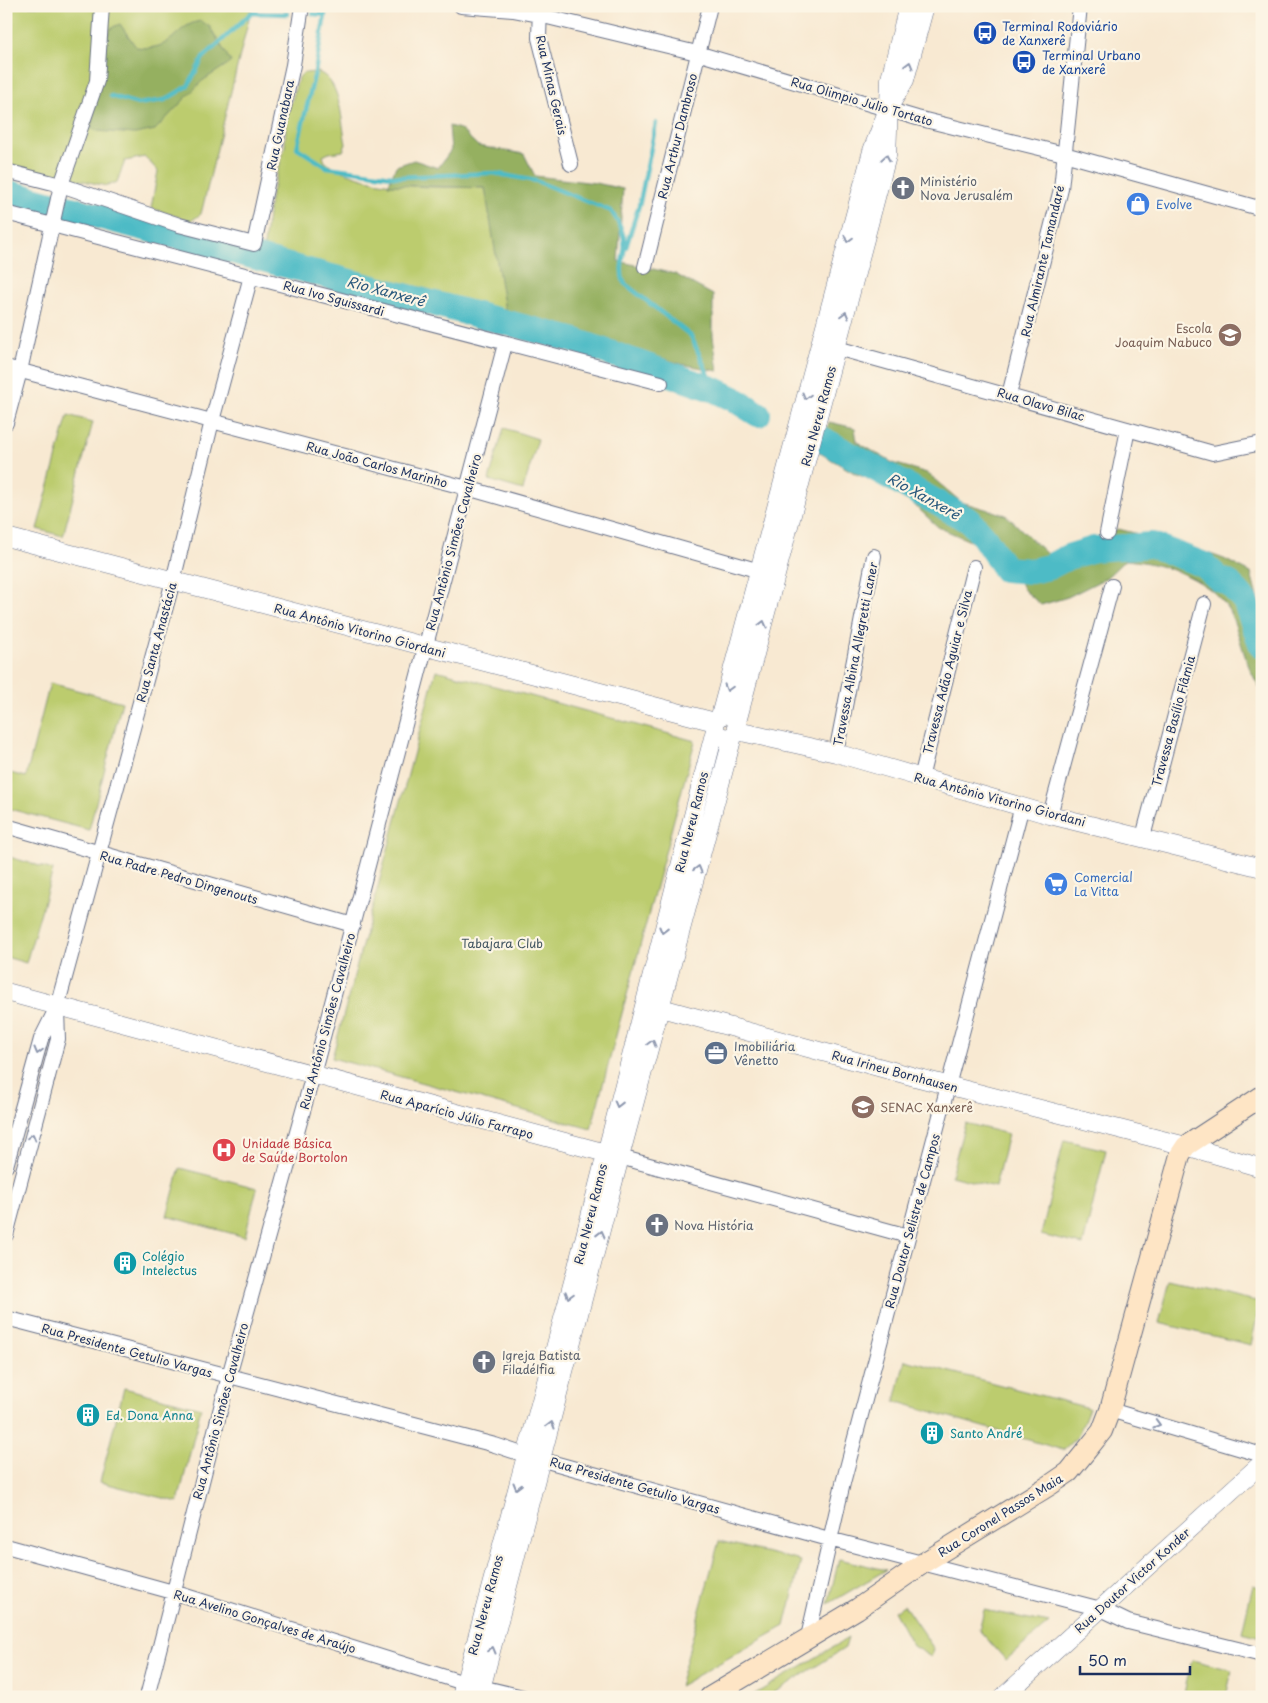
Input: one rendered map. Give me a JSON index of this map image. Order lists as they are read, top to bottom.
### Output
{
  "streets": {
    "main road": ["Rua Coronel Passos Maia"],
    "street": [
      "Rua Minas Gerais",
      "Rua Olimpio Julio Tortato",
      "Rua Guanabara",
      "Rua Arthur Dambroso",
      "Rua Almirante Tamandaré",
      "Rua Ivo Sguissardi",
      "Rua Olavo Bilac",
      "Rua Nereu Ramos",
      "Rua João Carlos Marinho",
      "Rua Antônio Simões Cavalheiro",
      "Rua Antônio Vitorino Giordani",
      "Rua Santa Anastácia",
      "Travessa Albina Allegretti Laner",
      "Travessa Adão Aguiar e Silva",
      "Travessa Basílio Flâmia",
      "Rua Padre Pedro Dingenouts",
      "Rua Irineu Bornhausen",
      "Rua Aparício Júlio Farrapo",
      "Rua Doutor Selistre de Campos",
      "Rua Presidente Getulio Vargas",
      "Rua Doutor Victor Konder",
      "Rua Avelino Gonçalves de Araújo"
    ]
  },
  "crossings": [
    ["Rua Minas Gerais", "Rua Olimpio Julio Tortato"],
    ["Rua Olimpio Julio Tortato", "Rua Arthur Dambroso"],
    ["Rua Olimpio Julio Tortato", "Rua Almirante Tamandaré"],
    ["Rua Olimpio Julio Tortato", "Rua Nereu Ramos"],
    ["Rua Almirante Tamandaré", "Rua Olavo Bilac"],
    ["Rua Ivo Sguissardi", "Rua Antônio Simões Cavalheiro"],
    ["Rua Ivo Sguissardi", "Rua Santa Anastácia"],
    ["Rua Olavo Bilac", "Rua Nereu Ramos"],
    ["Rua Nereu Ramos", "Rua João Carlos Marinho"],
    ["Rua Nereu Ramos", "Rua Antônio Vitorino Giordani"],
    ["Rua Nereu Ramos", "Rua Irineu Bornhausen"],
    ["Rua Nereu Ramos", "Rua Aparício Júlio Farrapo"],
    ["Rua Nereu Ramos", "Rua Presidente Getulio Vargas"],
    ["Rua Nereu Ramos", "Rua Avelino Gonçalves de Araújo"],
    ["Rua João Carlos Marinho", "Rua Antônio Simões Cavalheiro"],
    ["Rua João Carlos Marinho", "Rua Santa Anastácia"],
    ["Rua Antônio Simões Cavalheiro", "Rua Antônio Vitorino Giordani"],
    ["Rua Antônio Simões Cavalheiro", "Rua Padre Pedro Dingenouts"],
    ["Rua Antônio Simões Cavalheiro", "Rua Aparício Júlio Farrapo"],
    ["Rua Antônio Simões Cavalheiro", "Rua Presidente Getulio Vargas"],
    ["Rua Antônio Simões Cavalheiro", "Rua Avelino Gonçalves de Araújo"],
    ["Rua Antônio Vitorino Giordani", "Rua Santa Anastácia"],
    ["Rua Antônio Vitorino Giordani", "Travessa Albina Allegretti Laner"],
    ["Rua Antônio Vitorino Giordani", "Travessa Adão Aguiar e Silva"],
    ["Rua Antônio Vitorino Giordani", "Travessa Basílio Flâmia"],
    ["Rua Antônio Vitorino Giordani", "Rua Doutor Selistre de Campos"],
    ["Rua Santa Anastácia", "Rua Padre Pedro Dingenouts"],
    ["Rua Santa Anastácia", "Rua Aparício Júlio Farrapo"],
    ["Rua Irineu Bornhausen", "Rua Doutor Selistre de Campos"],
    ["Rua Irineu Bornhausen", "Rua Coronel Passos Maia"],
    ["Rua Aparício Júlio Farrapo", "Rua Doutor Selistre de Campos"],
    ["Rua Doutor Selistre de Campos", "Rua Presidente Getulio Vargas"],
    ["Rua Doutor Selistre de Campos", "Rua Coronel Passos Maia"],
    ["Rua Presidente Getulio Vargas", "Rua Coronel Passos Maia"],
    ["Rua Presidente Getulio Vargas", "Rua Doutor Victor Konder"]
  ],
  "water": ["Rio Xanxerê"],
  "parks": ["Tabajara Club"],
  "places": {
    "bus stop": ["Terminal Rodoviário de Xanxerê", "Terminal Urbano de Xanxerê"],
    "church": ["Ministério Nova Jerusalém", "Nova História", "Igreja Batista Filadélfia"],
    "shop": ["Evolve"],
    "school or university": ["Escola Joaquim Nabuco", "SENAC Xanxerê"],
    "supermarket": ["Comercial La Vitta"],
    "office": ["Imobiliária Vênetto"],
    "hospital": ["Unidade Básica de Saúde Bortolon"],
    "building": ["Colégio Intelectus", "Ed. Dona Anna", "Santo André"]
  },
  "scale_bar": "50 m"
}
